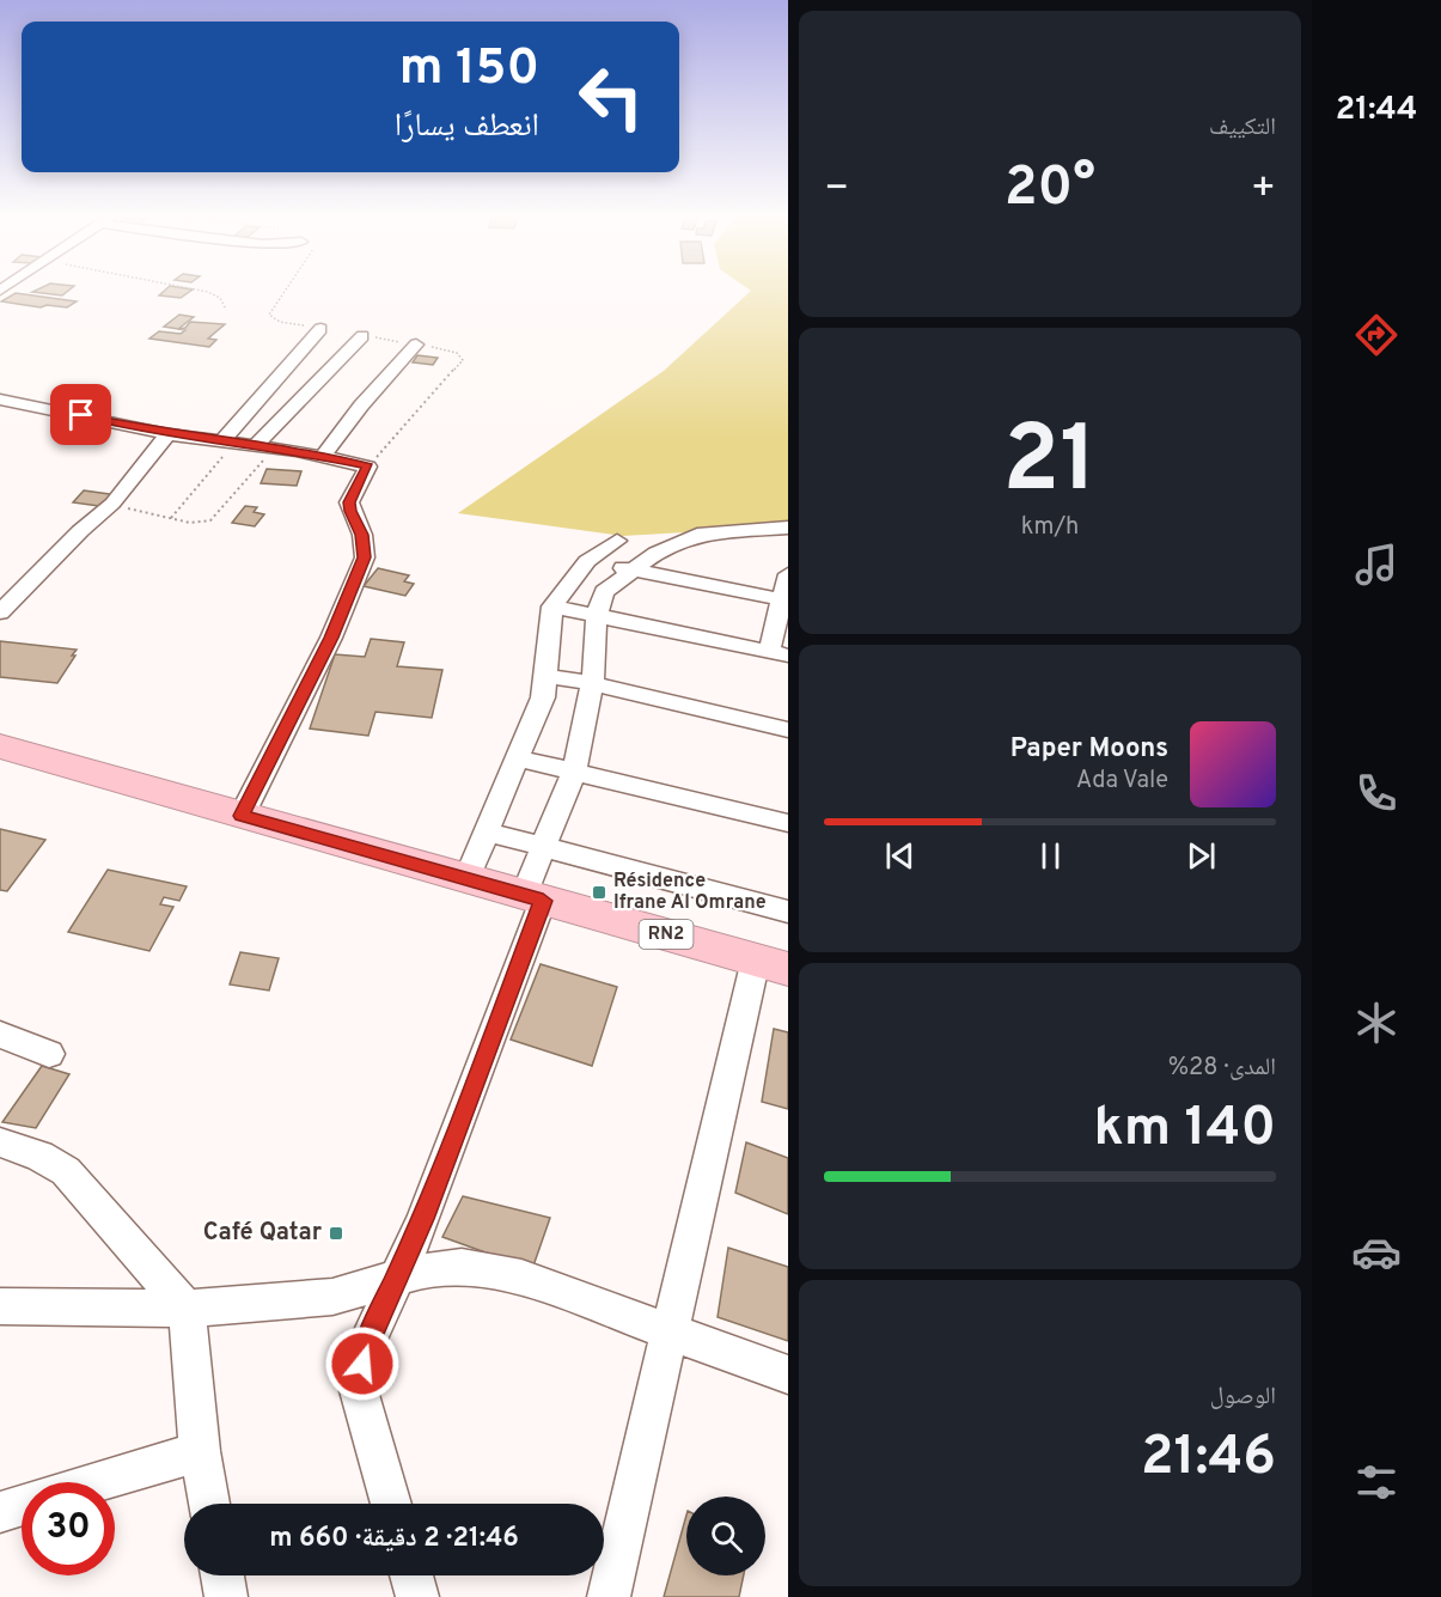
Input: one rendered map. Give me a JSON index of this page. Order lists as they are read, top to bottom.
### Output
{
  "streets": {
    "highway": ["RN2"]
  },
  "places": {
    "transit": ["Résidence Ifrane Al Omrane", "Café Qatar"]
  },
  "page": {
    "tabs": "21:44",
    "tile": [
      "التكييف",
      ["21", "km/h"],
      ["المدى · 28%", "140 km"],
      ["الوصول", "21:46"]
    ],
    "turn": ["150 m", "انعطف يسارًا"],
    "heat": ["−", "20°", "+"],
    "song": ["Paper Moons", "Ada Vale"],
    "limit": "30",
    "trip": "21:46 · 2 دقيقة · 660 m"
  }
}
